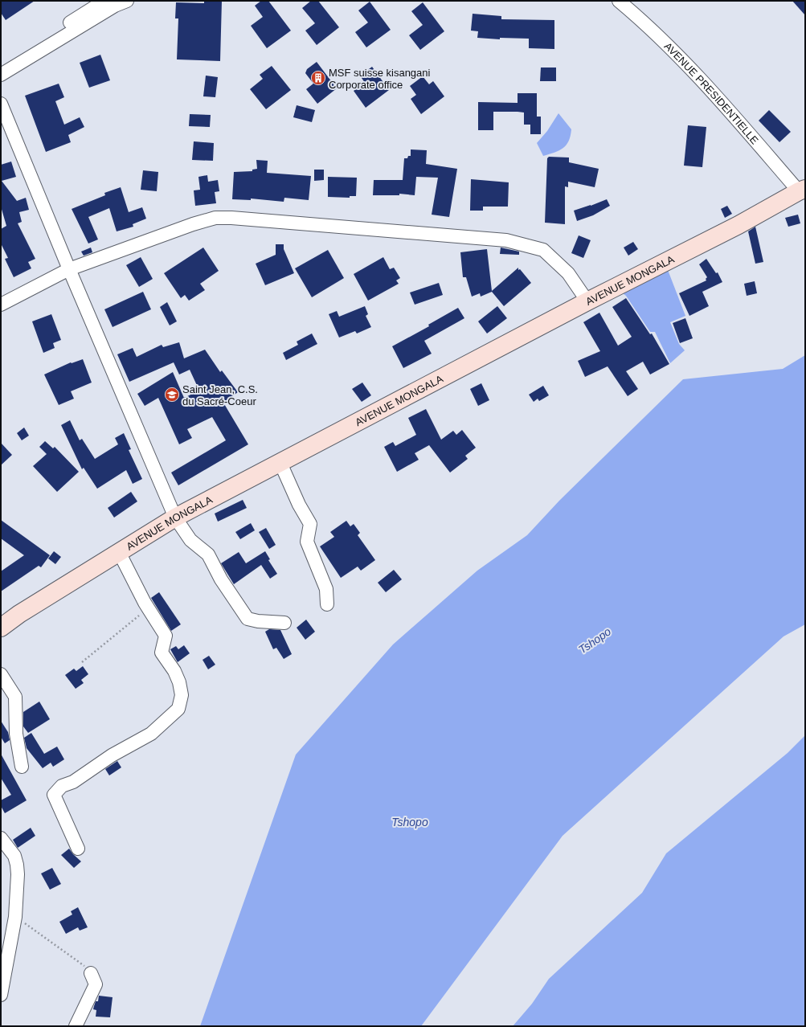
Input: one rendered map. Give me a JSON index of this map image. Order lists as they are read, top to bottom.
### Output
{
  "streets": {
    "street": ["AVENUE PRESIDENTIELLE", "AVENUE MONGALA"]
  },
  "crossings": [
    ["AVENUE PRESIDENTIELLE", "AVENUE MONGALA"]
  ],
  "water": ["Tshopo"],
  "places": {
    "building": ["MSF suisse kisangani Corporate office"],
    "school or university": ["Saint Jean, C.S. du Sacré-Coeur"]
  }
}
